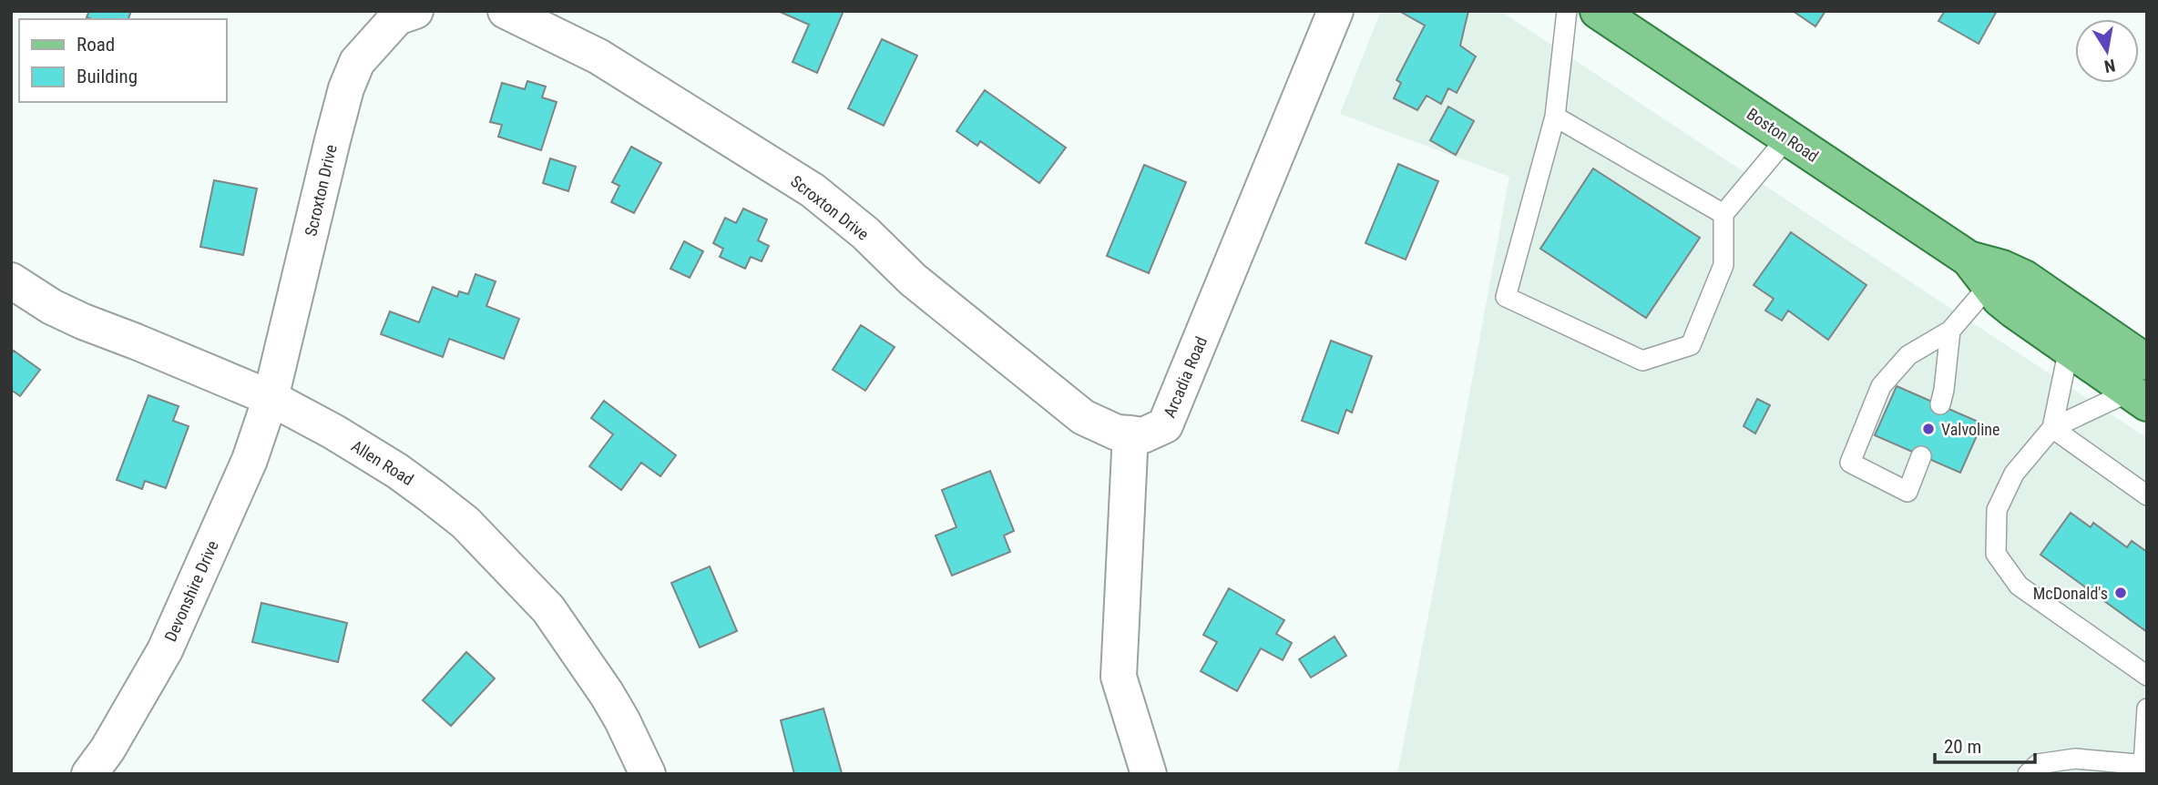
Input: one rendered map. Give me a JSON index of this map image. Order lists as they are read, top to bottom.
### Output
{
  "streets": {
    "main road": ["Boston Road"],
    "street": [
      "Scroxton Drive",
      "Arcadia Road",
      "Allen Road",
      "Devonshire Drive"
    ]
  },
  "crossings": [
    ["Scroxton Drive", "Arcadia Road"],
    ["Scroxton Drive", "Allen Road"],
    ["Scroxton Drive", "Devonshire Drive"],
    ["Allen Road", "Devonshire Drive"]
  ],
  "places": ["Valvoline", "McDonald's"],
  "legend": ["Road", "Building"],
  "scale_bar": "20 m",
  "north": "bottom"
}
